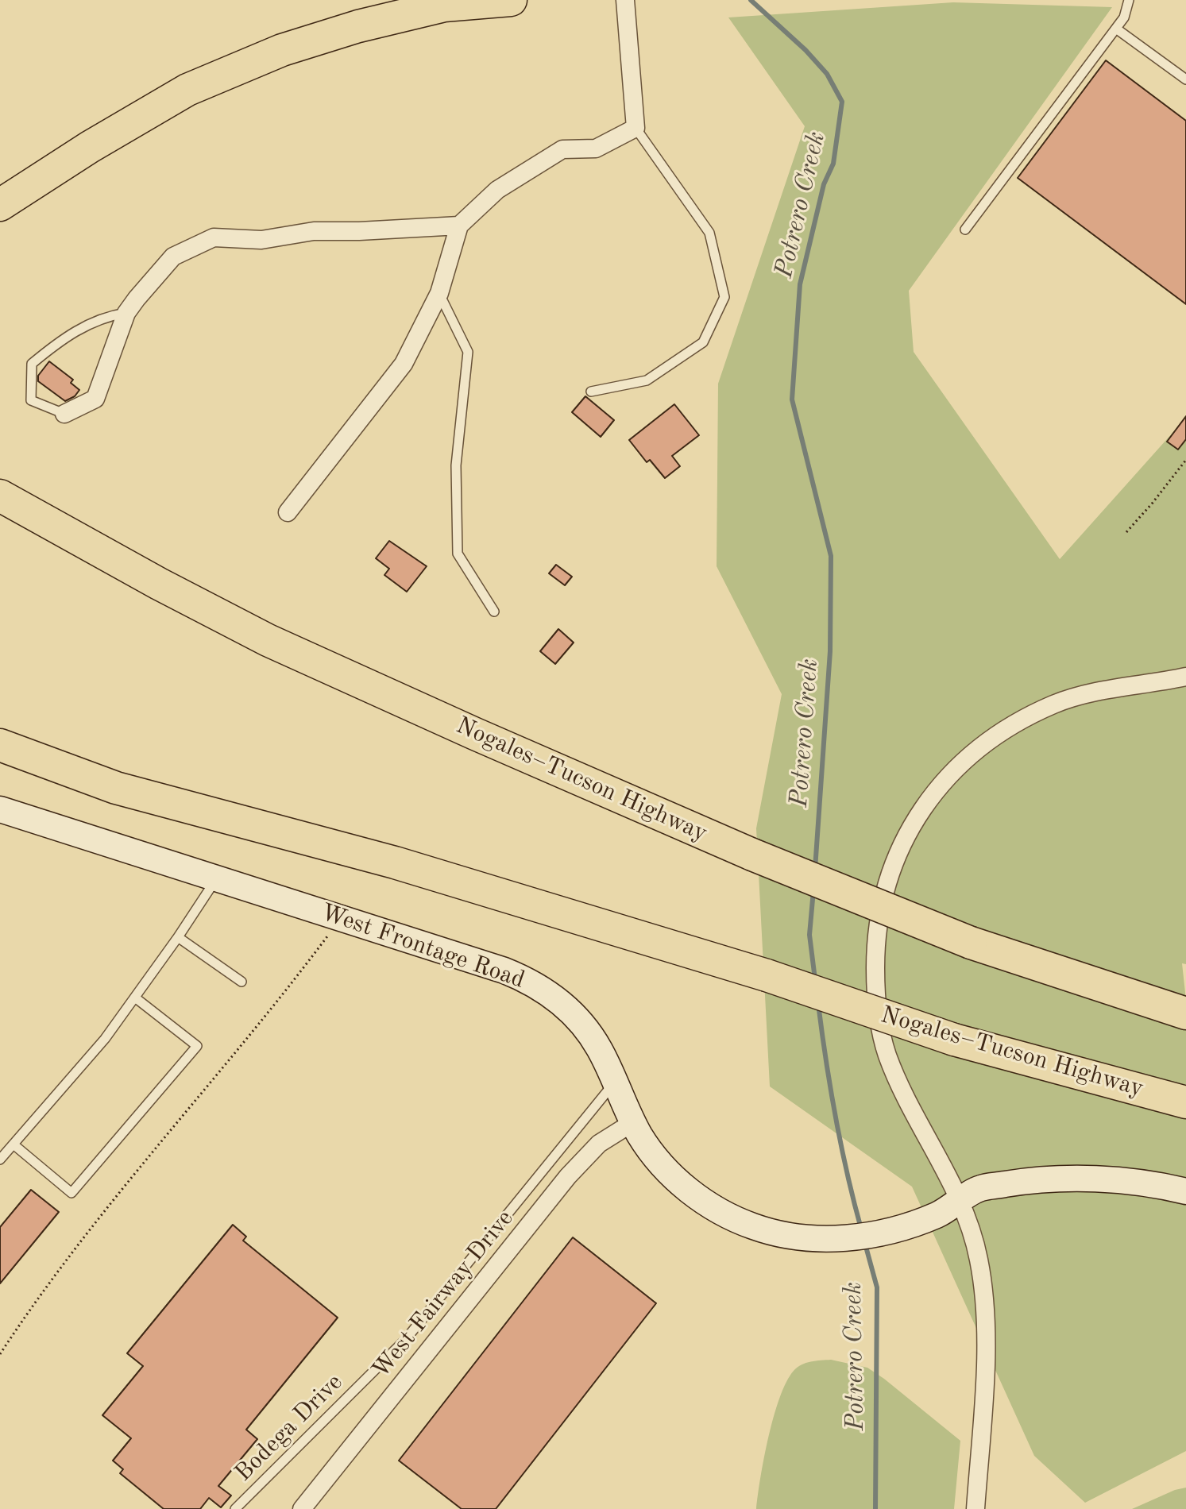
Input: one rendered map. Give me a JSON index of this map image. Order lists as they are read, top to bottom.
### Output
{
  "streets": {
    "highway": ["Nogales–Tucson Highway"],
    "street": ["West Frontage Road", "West Fairway Drive"],
    "lane": ["Bodega Drive"]
  },
  "crossings": [
    ["West Frontage Road", "West Fairway Drive"],
    ["West Frontage Road", "Bodega Drive"]
  ],
  "water": ["Potrero Creek"]
}
